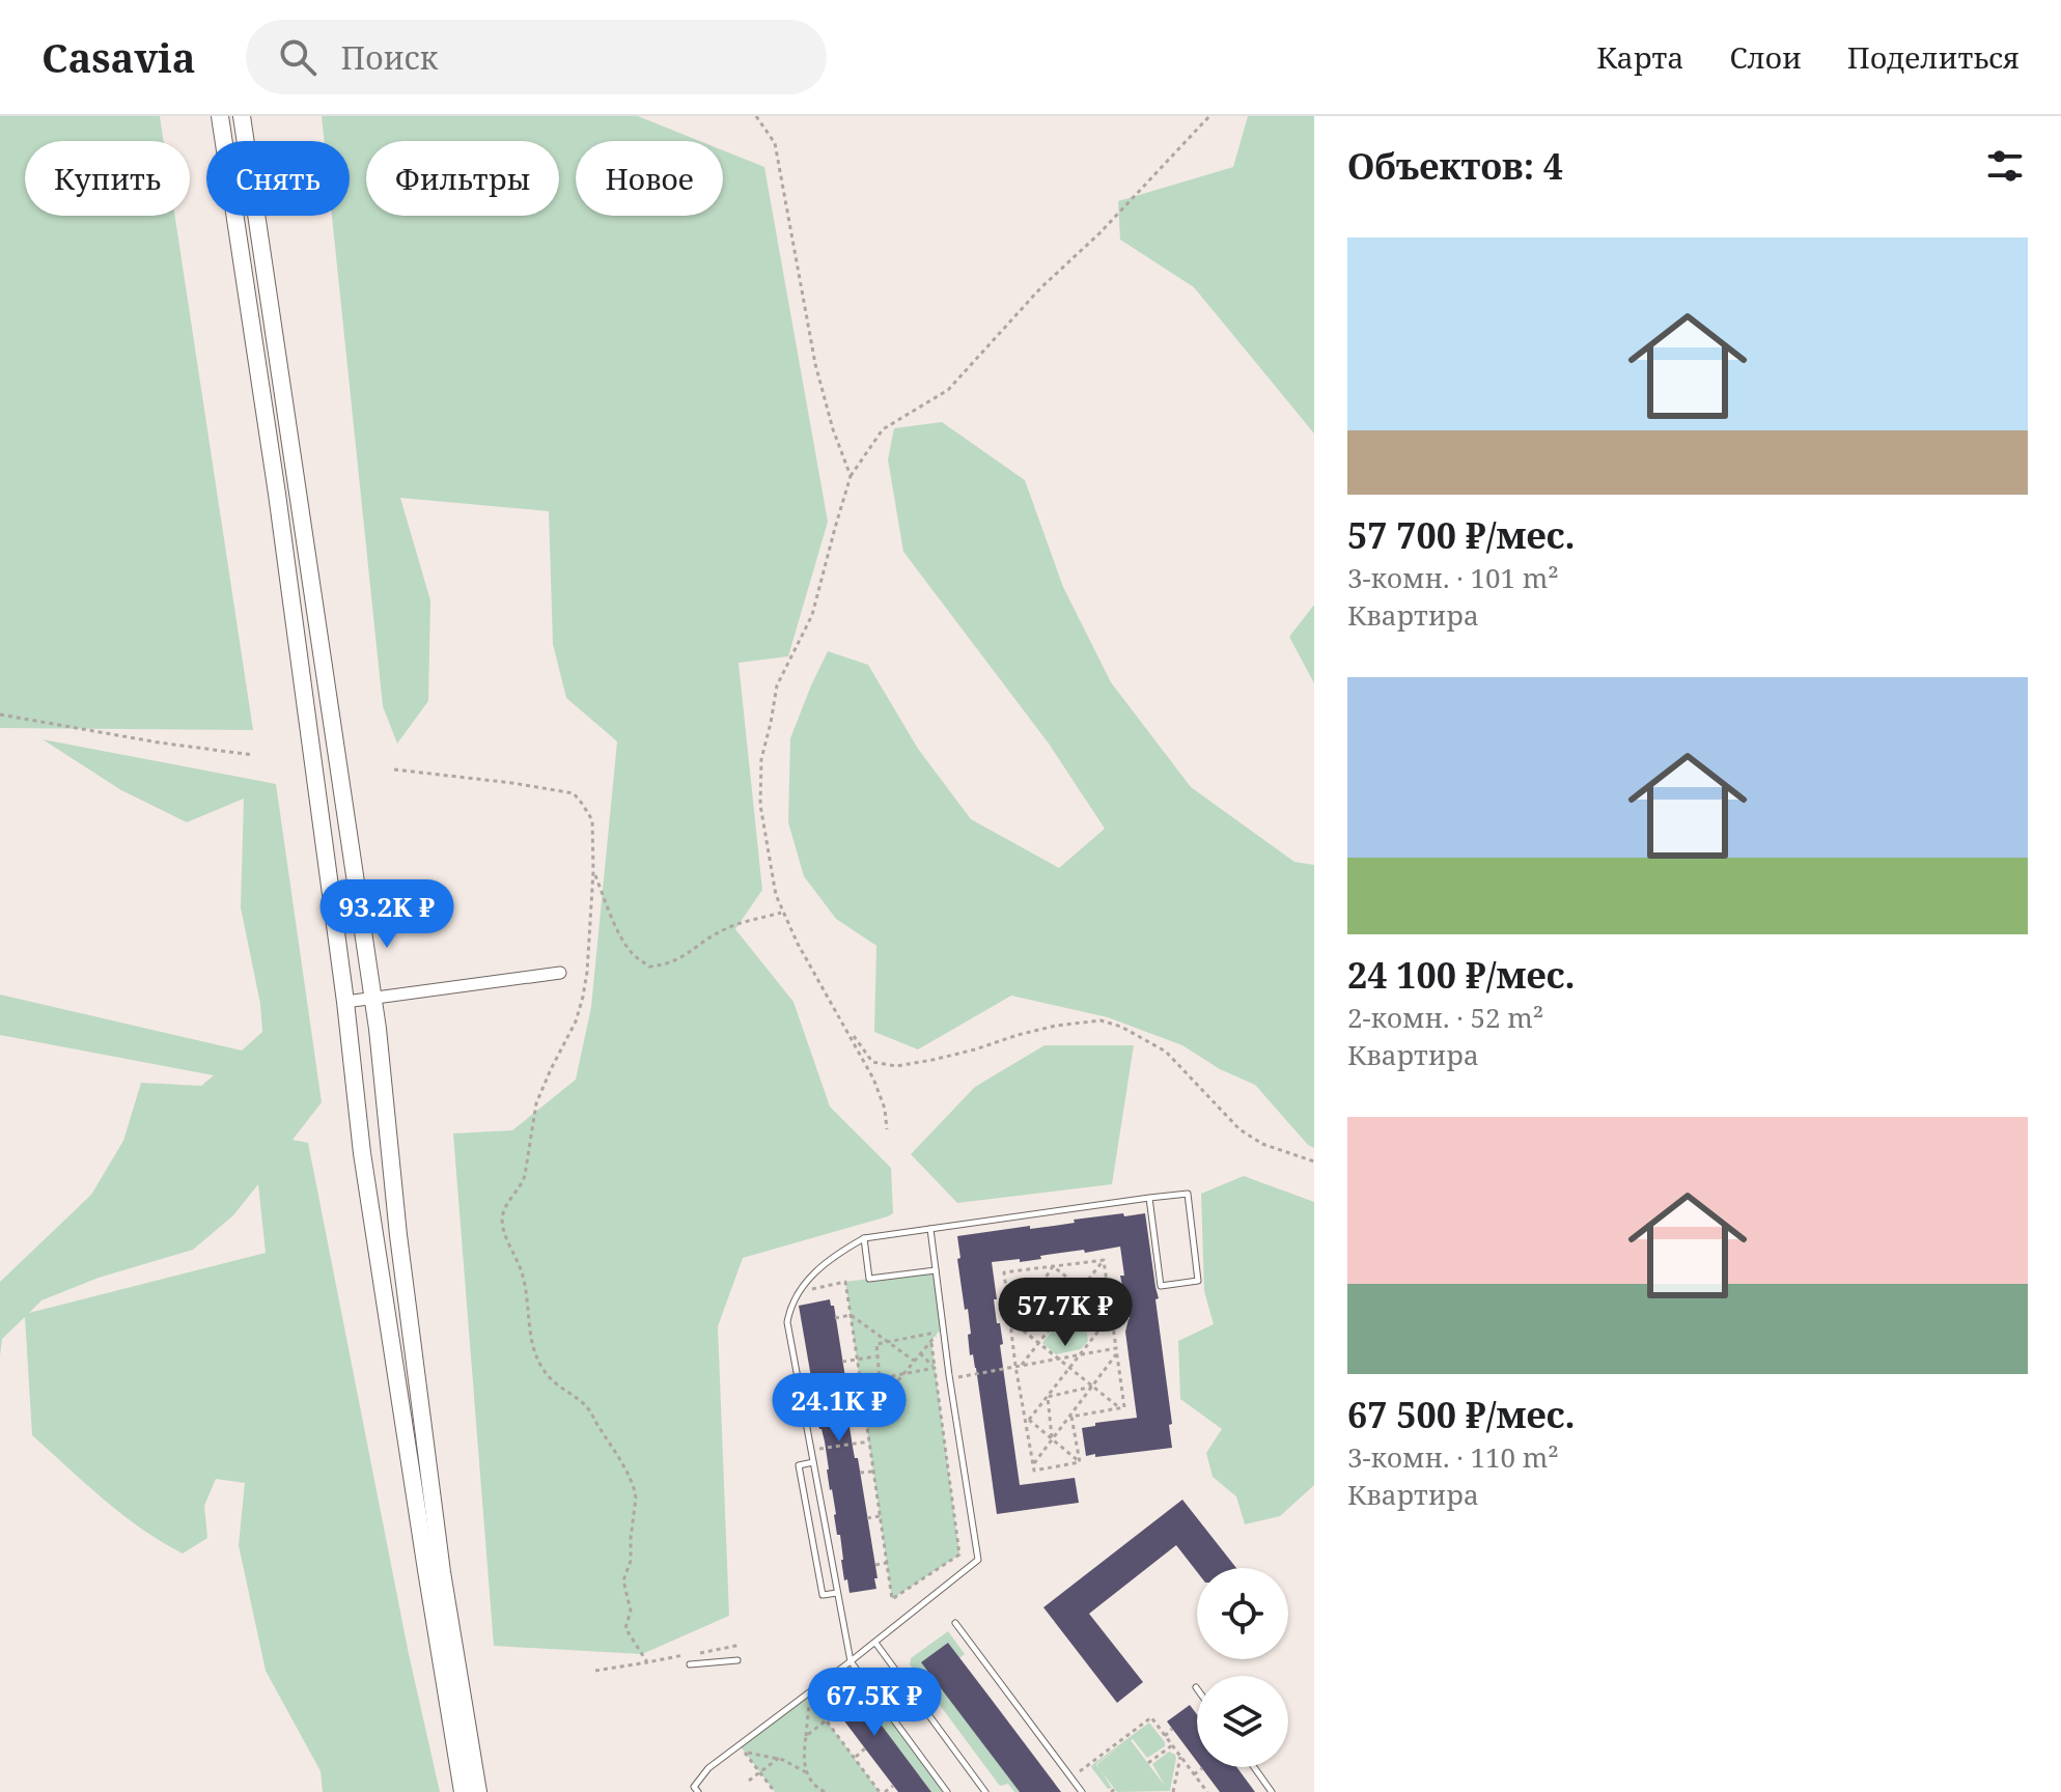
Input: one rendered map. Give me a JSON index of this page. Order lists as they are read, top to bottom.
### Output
{
  "page": {
    "header": "Casavia",
    "search": "Поиск",
    "nav": ["Карта", "Слои", "Поделиться"],
    "heading": "Объектов: 4",
    "chip": [
      "Купить",
      "Снять",
      "Фильтры",
      "Новое"
    ],
    "list": [
      {
        "name": "57 700 ₽/мес.",
        "note": "3-комн. · 101 m² · Квартира"
      },
      {
        "name": "24 100 ₽/мес.",
        "note": "2-комн. · 52 m² · Квартира"
      },
      {
        "name": "67 500 ₽/мес.",
        "note": "3-комн. · 110 m² · Квартира"
      }
    ],
    "price": [
      "93.2K ₽",
      "57.7K ₽",
      "24.1K ₽",
      "67.5K ₽"
    ]
  }
}
